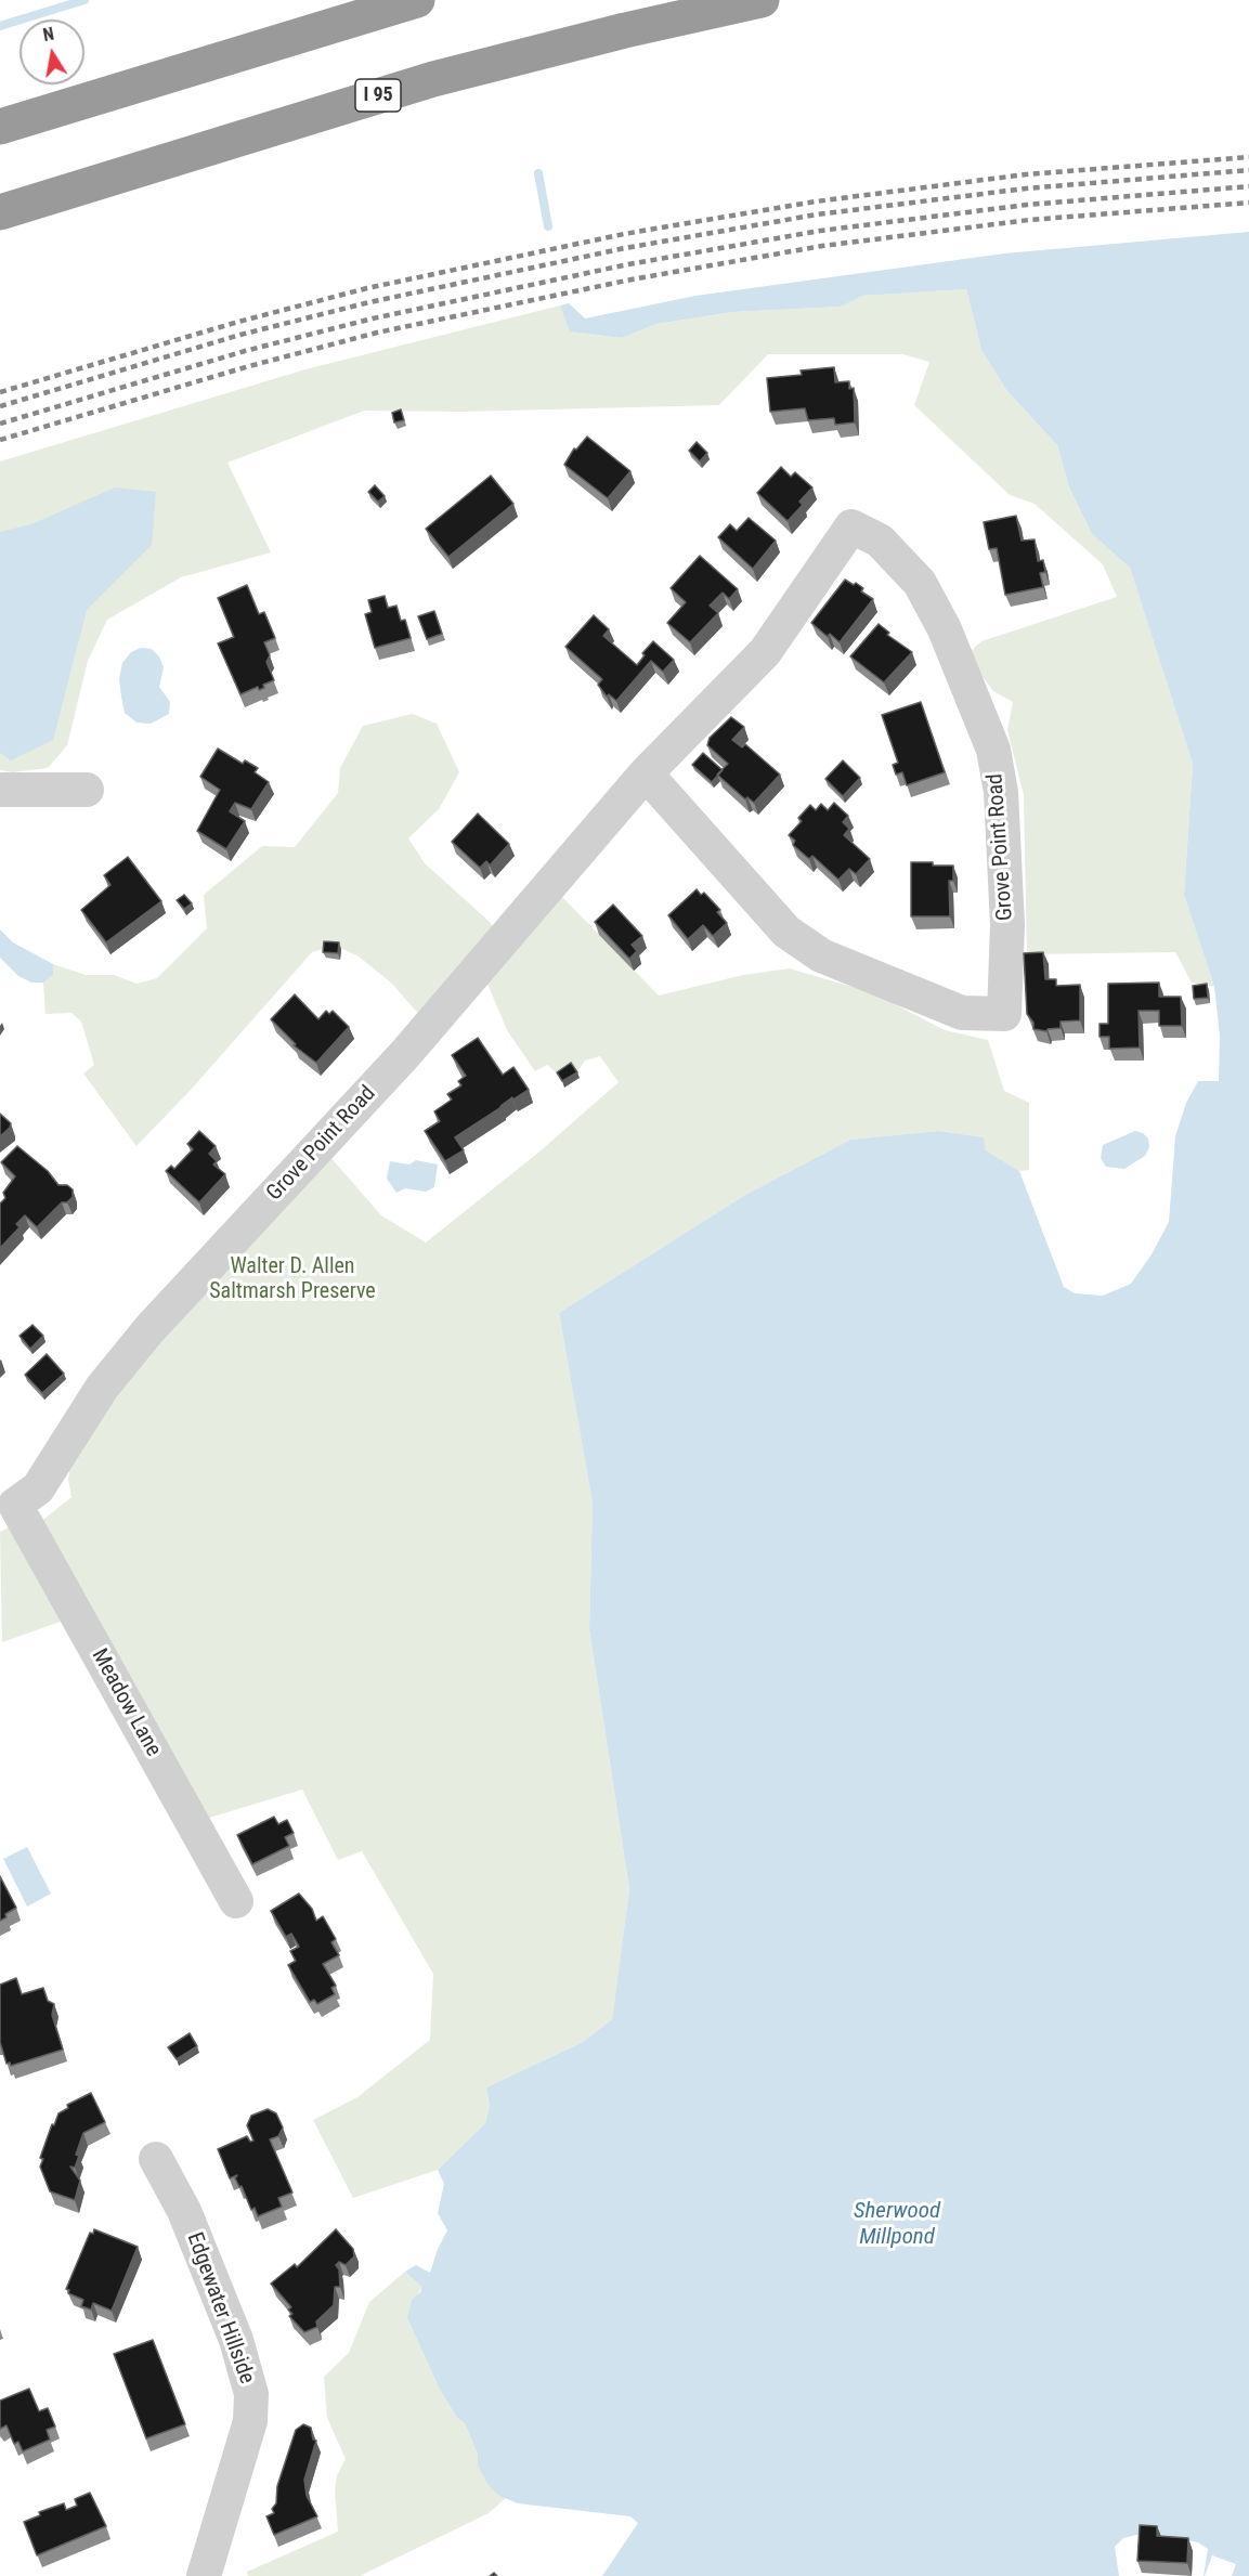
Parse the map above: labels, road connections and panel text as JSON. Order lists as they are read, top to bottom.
{
  "streets": {
    "highway": ["I 95"],
    "street": ["Grove Point Road", "Meadow Lane", "Edgewater Hillside"]
  },
  "crossings": [
    ["Grove Point Road", "Meadow Lane"]
  ],
  "water": ["Sherwood Millpond"],
  "parks": ["Walter D. Allen Saltmarsh Preserve"],
  "north": "top"
}
